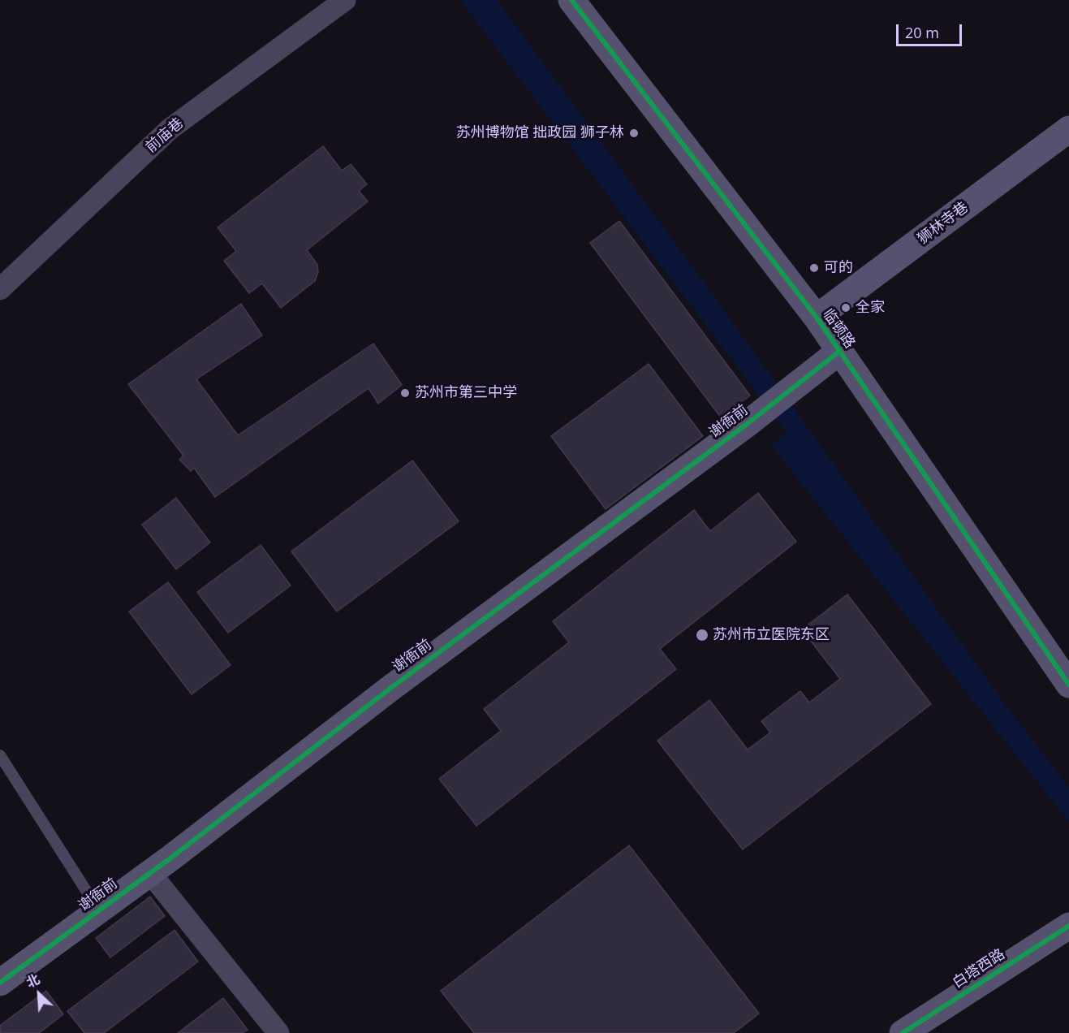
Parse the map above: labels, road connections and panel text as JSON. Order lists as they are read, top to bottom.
{
  "streets": {
    "street": [
      "前庙巷",
      "狮林寺巷",
      "临顿路",
      "谢衙前",
      "白塔西路"
    ]
  },
  "crossings": [
    ["狮林寺巷", "临顿路"],
    ["临顿路", "谢衙前"]
  ],
  "places": [
    "苏州博物馆 拙政园 狮子林",
    "可的",
    "全家",
    "苏州市第三中学",
    "苏州市立医院东区"
  ],
  "scale_bar": "20 m",
  "north": "top left"
}
